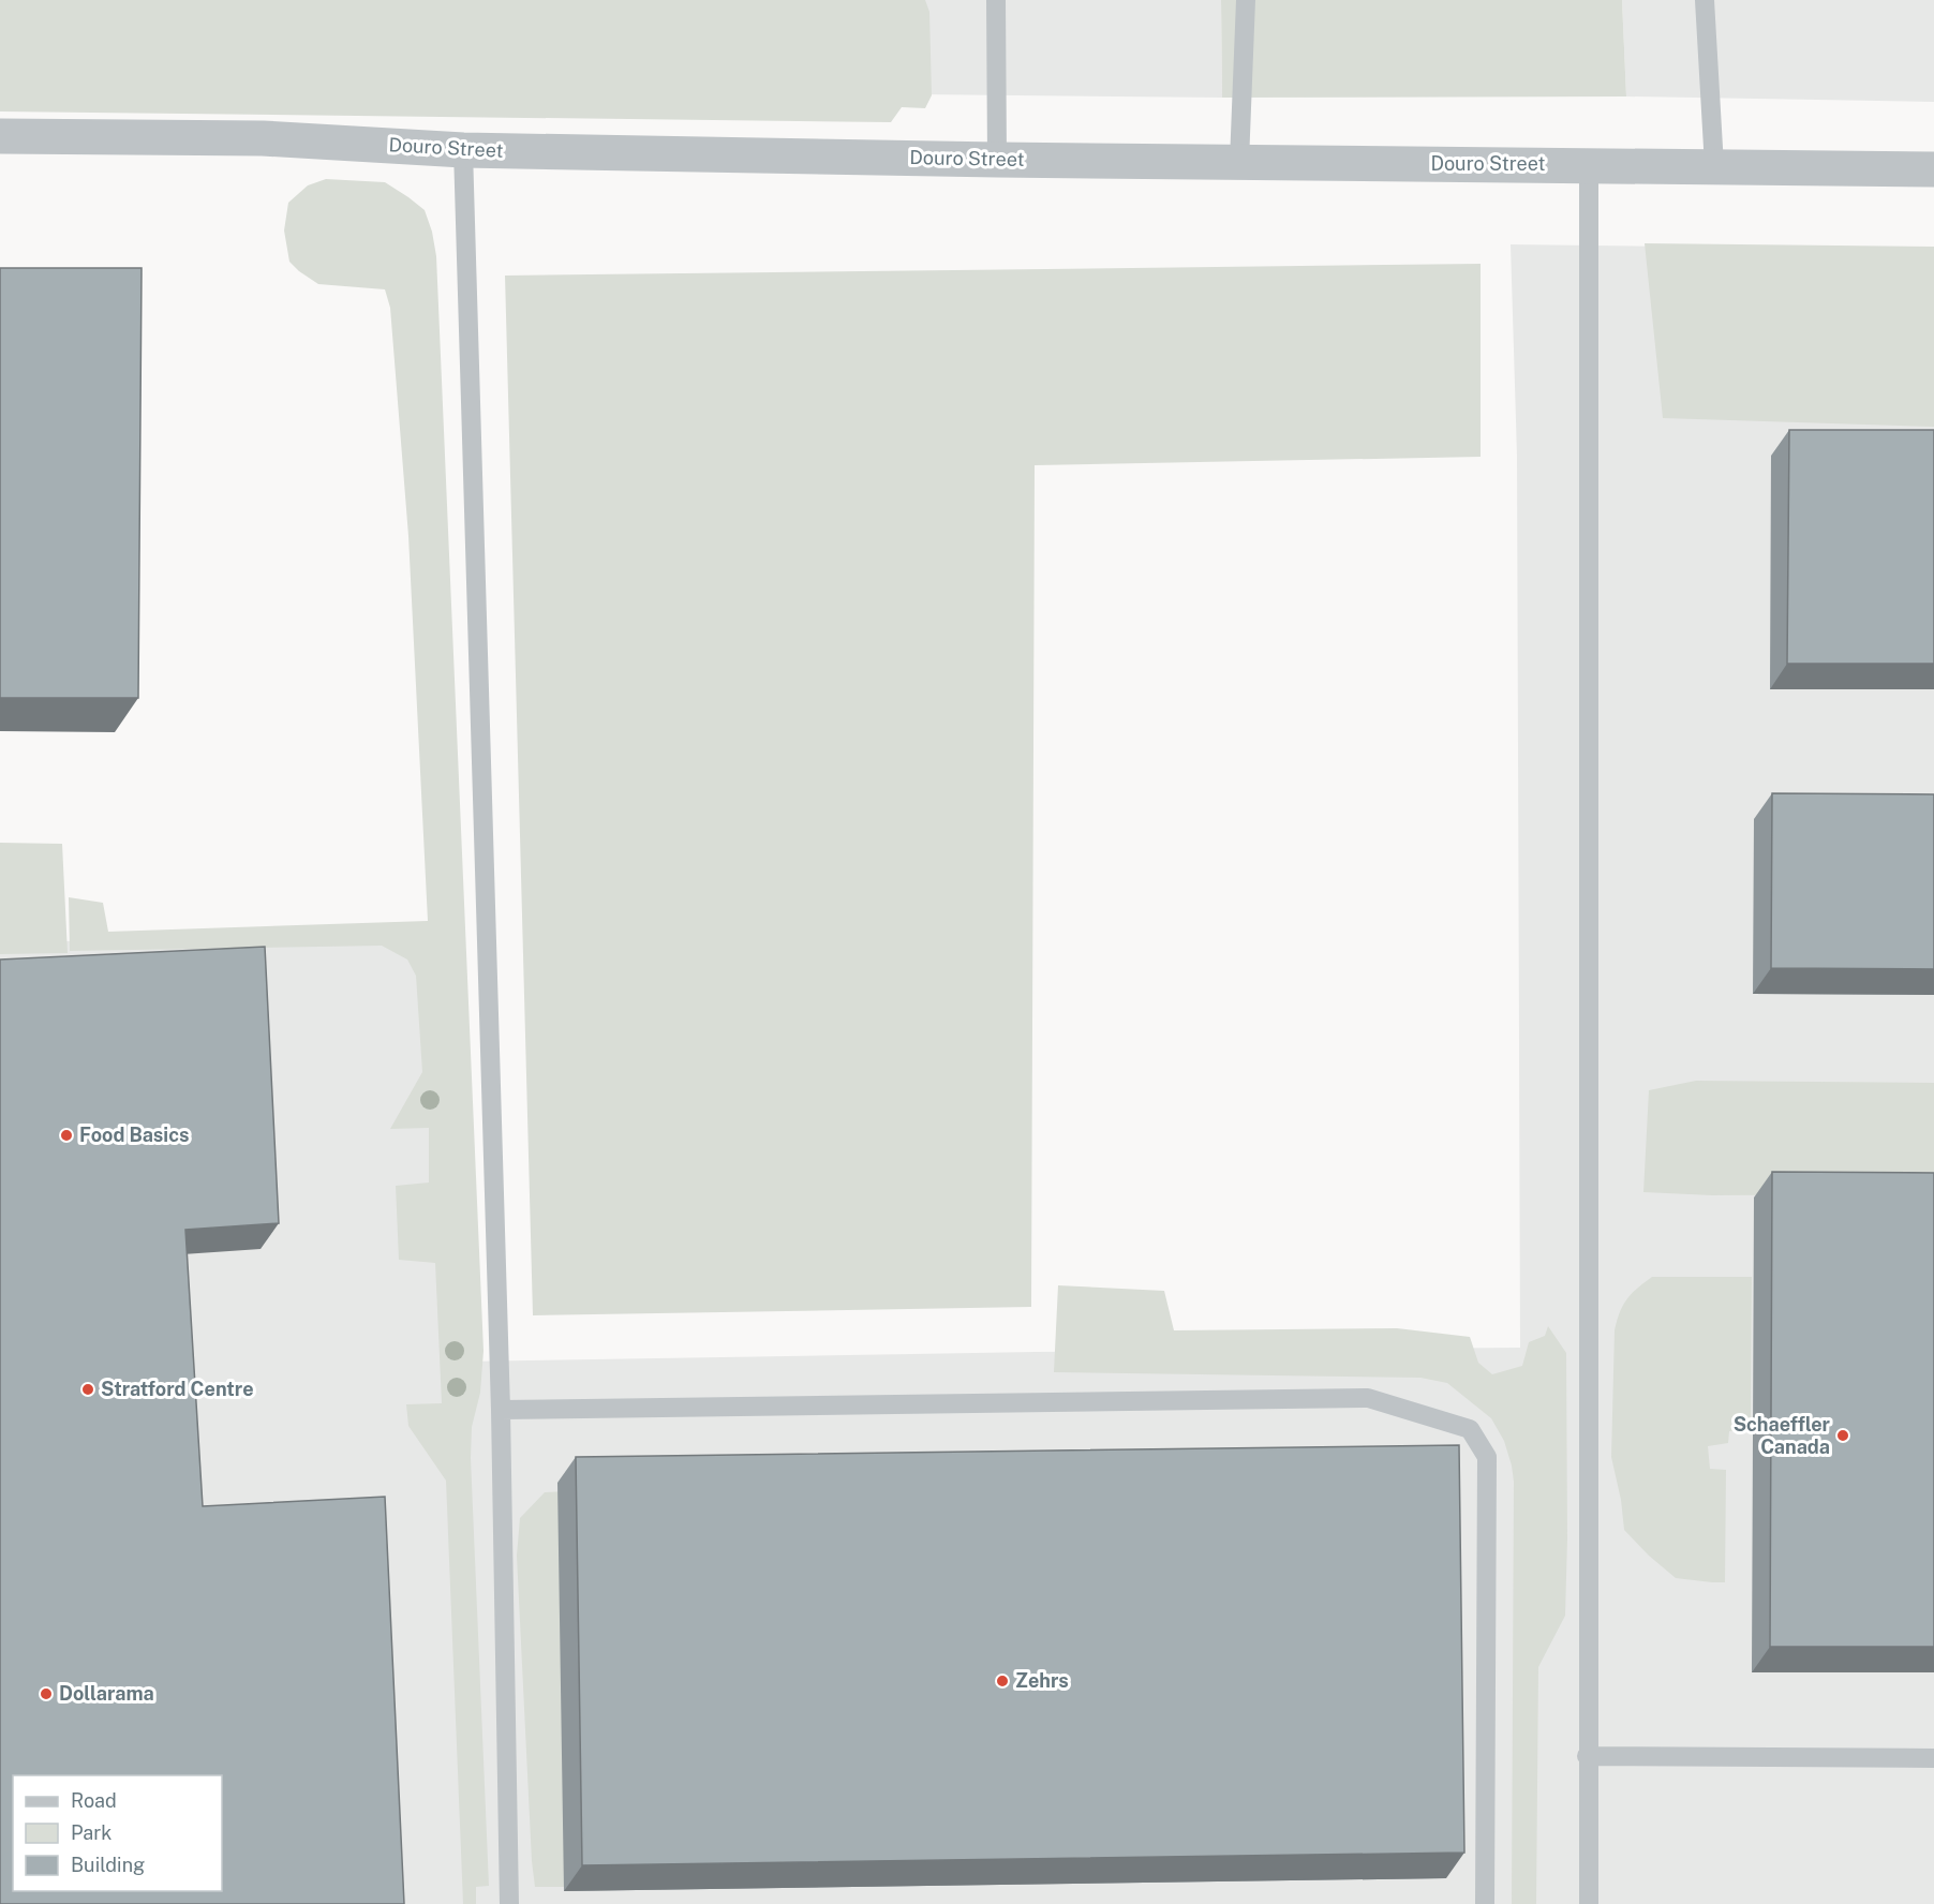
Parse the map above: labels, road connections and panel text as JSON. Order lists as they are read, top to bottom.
{
  "streets": {
    "street": ["Douro Street"]
  },
  "places": [
    "Food Basics",
    "Stratford Centre",
    "Schaeffler Canada",
    "Zehrs",
    "Dollarama"
  ],
  "legend": ["Road", "Park", "Building"]
}
